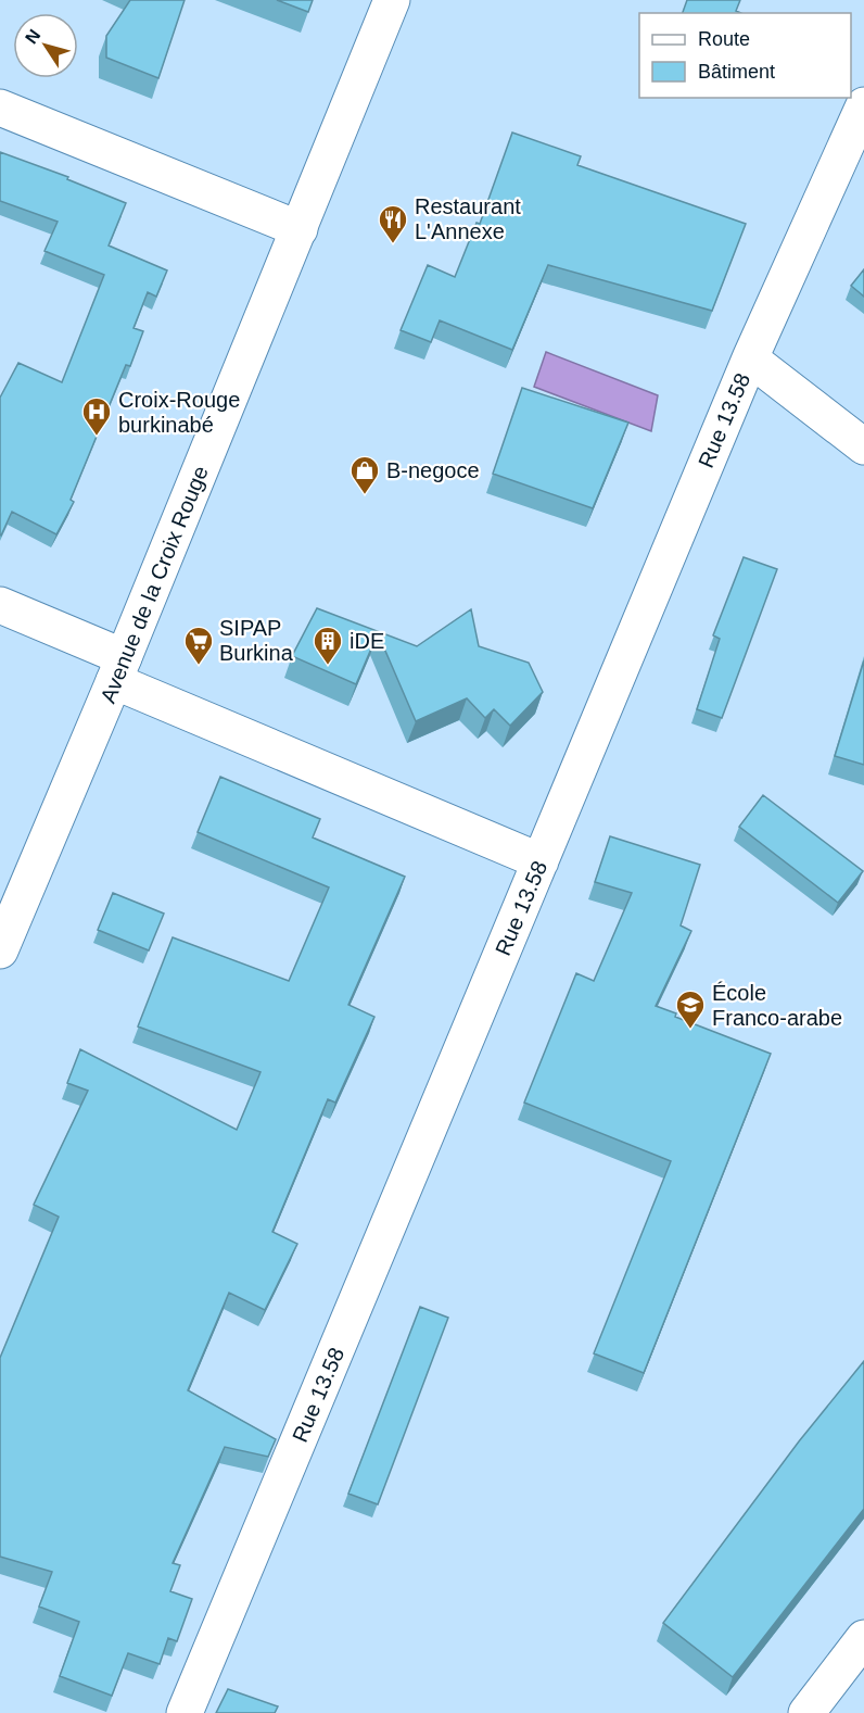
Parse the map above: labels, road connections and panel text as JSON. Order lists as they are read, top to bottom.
{
  "streets": {
    "street": ["Rue 13.58", "Avenue de la Croix Rouge"]
  },
  "places": {
    "restaurant": ["Restaurant L'Annexe"],
    "hospital": ["Croix-Rouge burkinabé"],
    "shop": ["B-negoce"],
    "supermarket": ["SIPAP Burkina"],
    "building": ["iDE"],
    "school or university": ["École Franco-arabe"]
  },
  "legend": ["Route", "Bâtiment"],
  "north": "top left"
}
